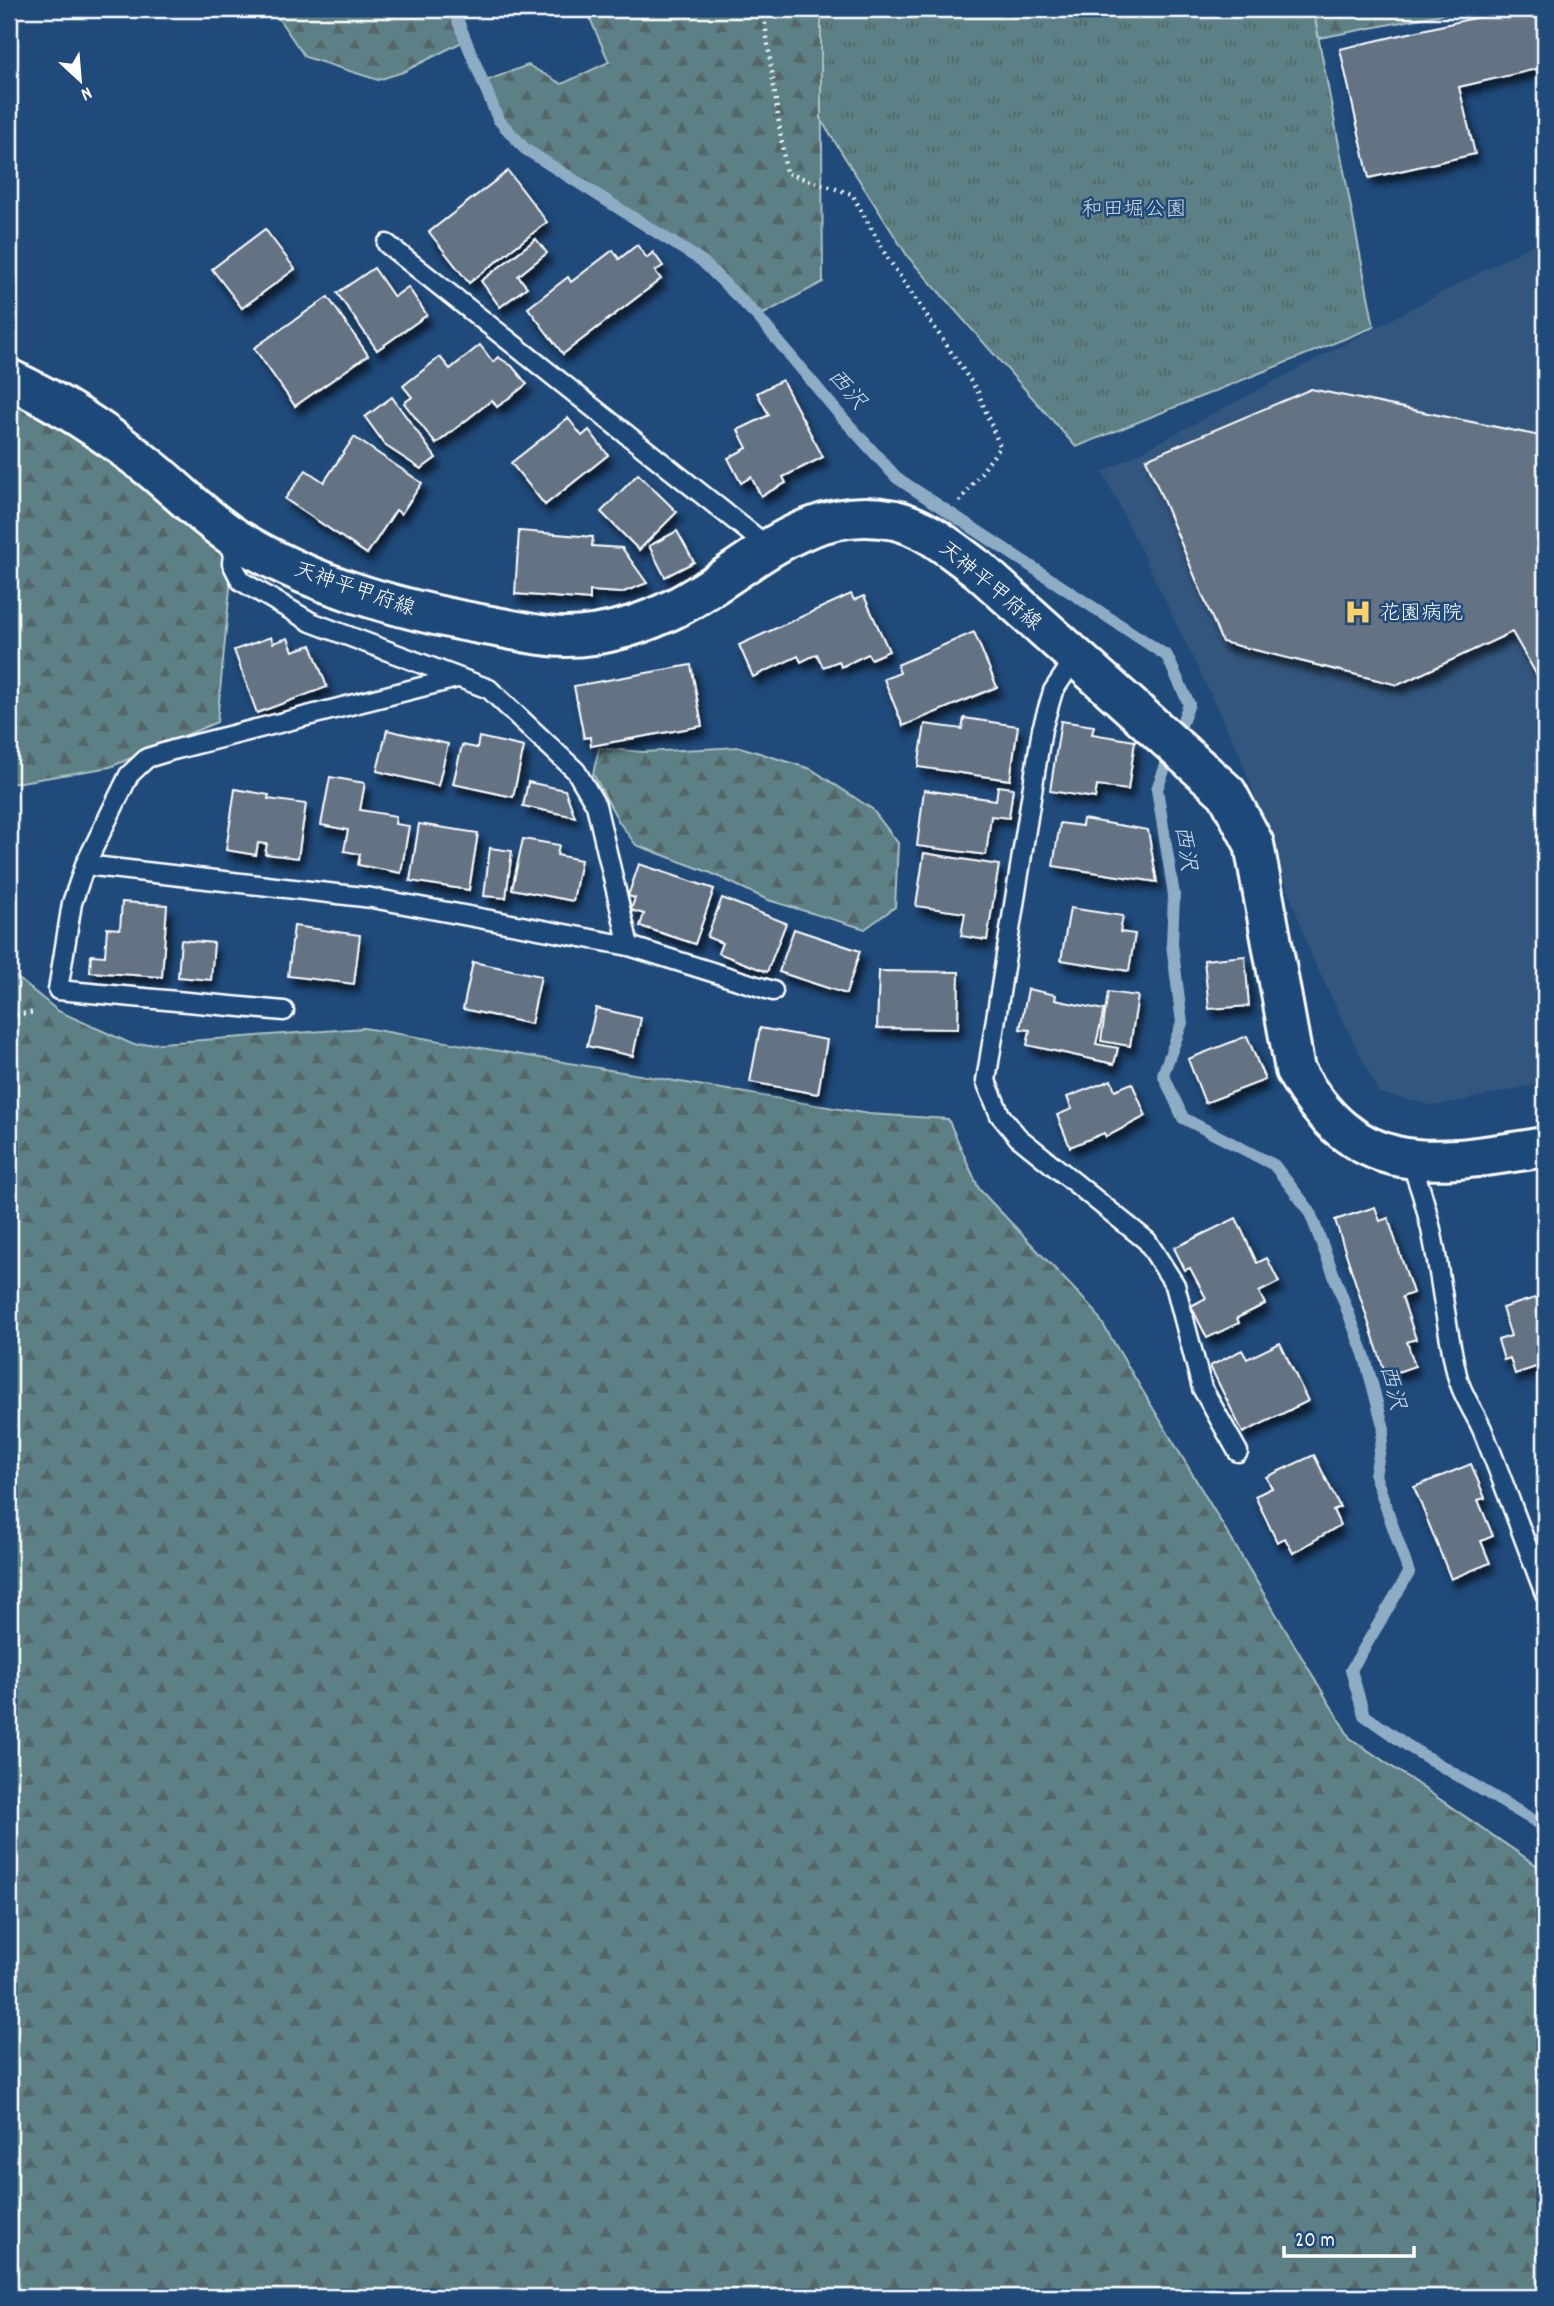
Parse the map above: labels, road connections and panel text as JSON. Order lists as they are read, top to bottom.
{
  "streets": {
    "main road": ["天神平甲府線"]
  },
  "water": ["西沢"],
  "parks": ["和田堀公園"],
  "places": {
    "hospital": ["花園病院"]
  },
  "scale_bar": "20 m",
  "north": "bottom right"
}
